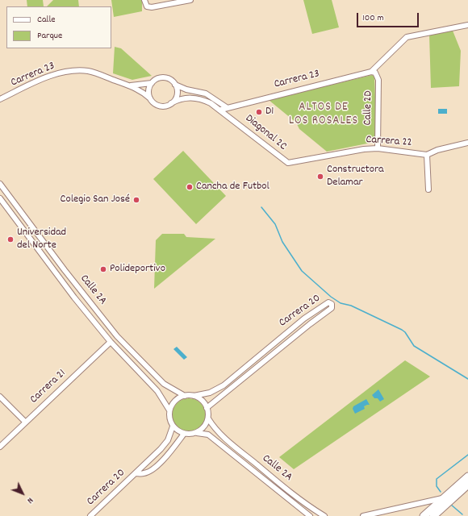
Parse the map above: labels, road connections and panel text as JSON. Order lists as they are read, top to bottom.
{
  "streets": {
    "street": [
      "Carrera 23",
      "Calle 2D",
      "Diagonal 2C",
      "Carrera 22",
      "Calle 2A",
      "Carrera 20",
      "Carrera 21"
    ]
  },
  "crossings": [
    ["Carrera 23", "Calle 2D"],
    ["Carrera 23", "Diagonal 2C"],
    ["Calle 2D", "Carrera 22"],
    ["Diagonal 2C", "Carrera 22"],
    ["Calle 2A", "Carrera 20"],
    ["Calle 2A", "Carrera 21"]
  ],
  "districts": ["ALTOS DE LOS ROSALES"],
  "places": [
    "D1",
    "Constructora Delamar",
    "Cancha de Futbol",
    "Colegio San José",
    "Universidad del Norte",
    "Polideportivo"
  ],
  "legend": ["Calle", "Parque"],
  "scale_bar": "100 m",
  "north": "bottom right"
}
